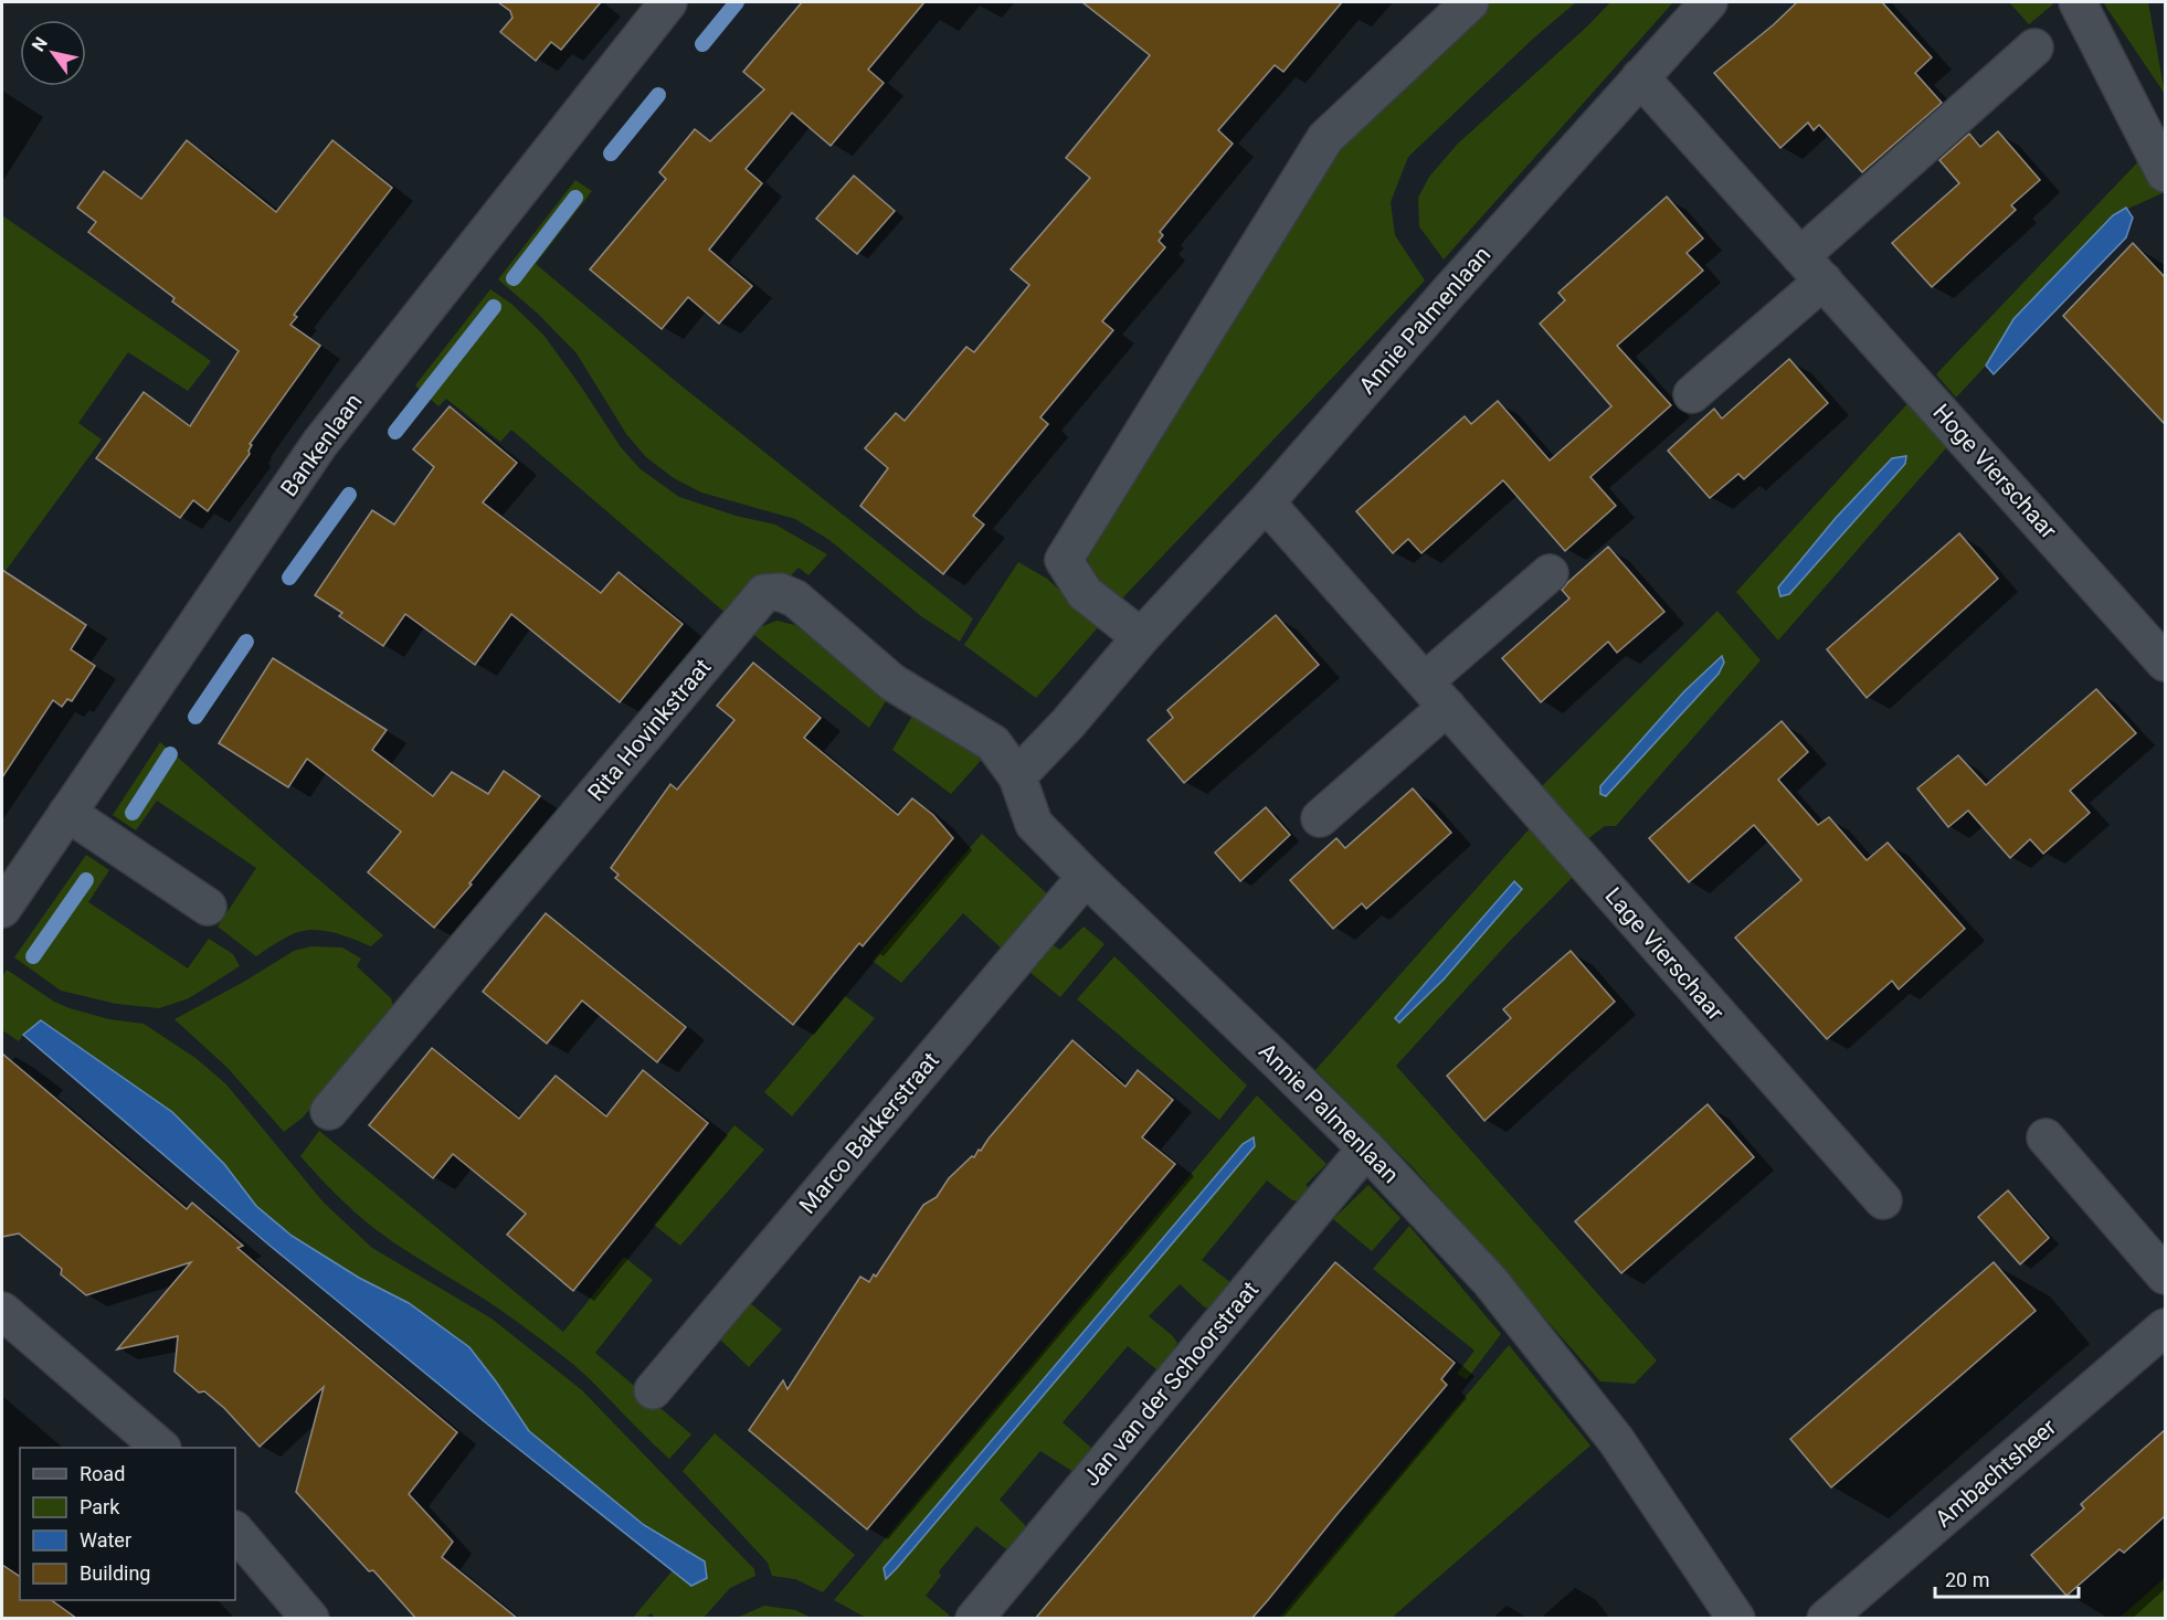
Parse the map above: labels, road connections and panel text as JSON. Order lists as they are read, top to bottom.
{
  "streets": {
    "street": [
      "Annie Palmenlaan",
      "Bankenlaan",
      "Hoge Vierschaar",
      "Rita Hovinkstraat",
      "Lage Vierschaar",
      "Marco Bakkerstraat",
      "Jan van der Schoorstraat",
      "Ambachtsheer"
    ]
  },
  "crossings": [
    ["Annie Palmenlaan", "Hoge Vierschaar"],
    ["Annie Palmenlaan", "Rita Hovinkstraat"],
    ["Annie Palmenlaan", "Lage Vierschaar"],
    ["Annie Palmenlaan", "Marco Bakkerstraat"],
    ["Annie Palmenlaan", "Jan van der Schoorstraat"]
  ],
  "legend": [
    "Road",
    "Park",
    "Water",
    "Building"
  ],
  "scale_bar": "20 m",
  "north": "top left"
}
